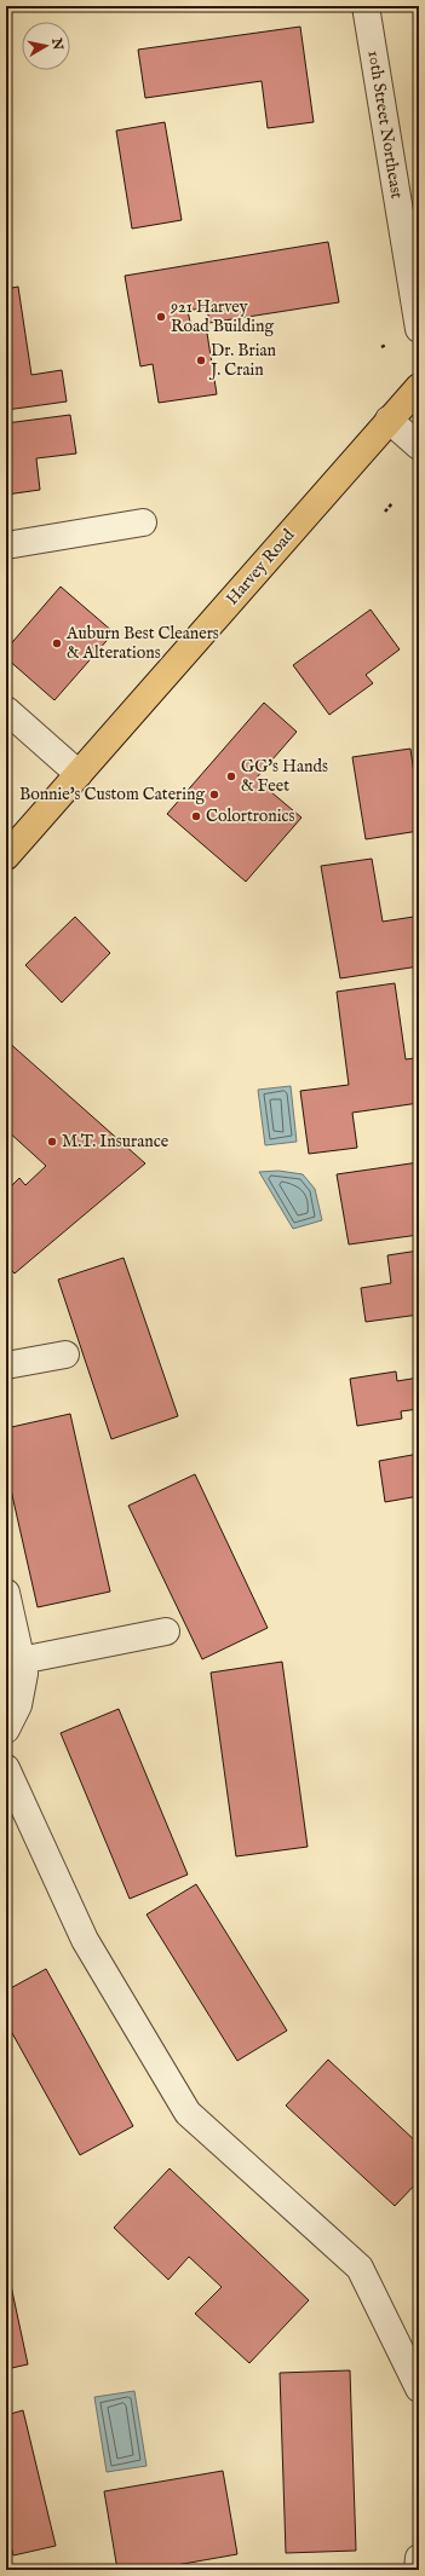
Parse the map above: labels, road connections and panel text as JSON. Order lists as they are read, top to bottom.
{
  "streets": {
    "main road": ["Harvey Road"],
    "street": ["10th Street Northeast"]
  },
  "places": [
    "921 Harvey Road Building",
    "Dr. Brian J. Crain",
    "Auburn Best Cleaners & Alterations",
    "GG's Hands & Feet",
    "Bonnie's Custom Catering",
    "Colortronics",
    "M.T. Insurance"
  ],
  "north": "right"
}
